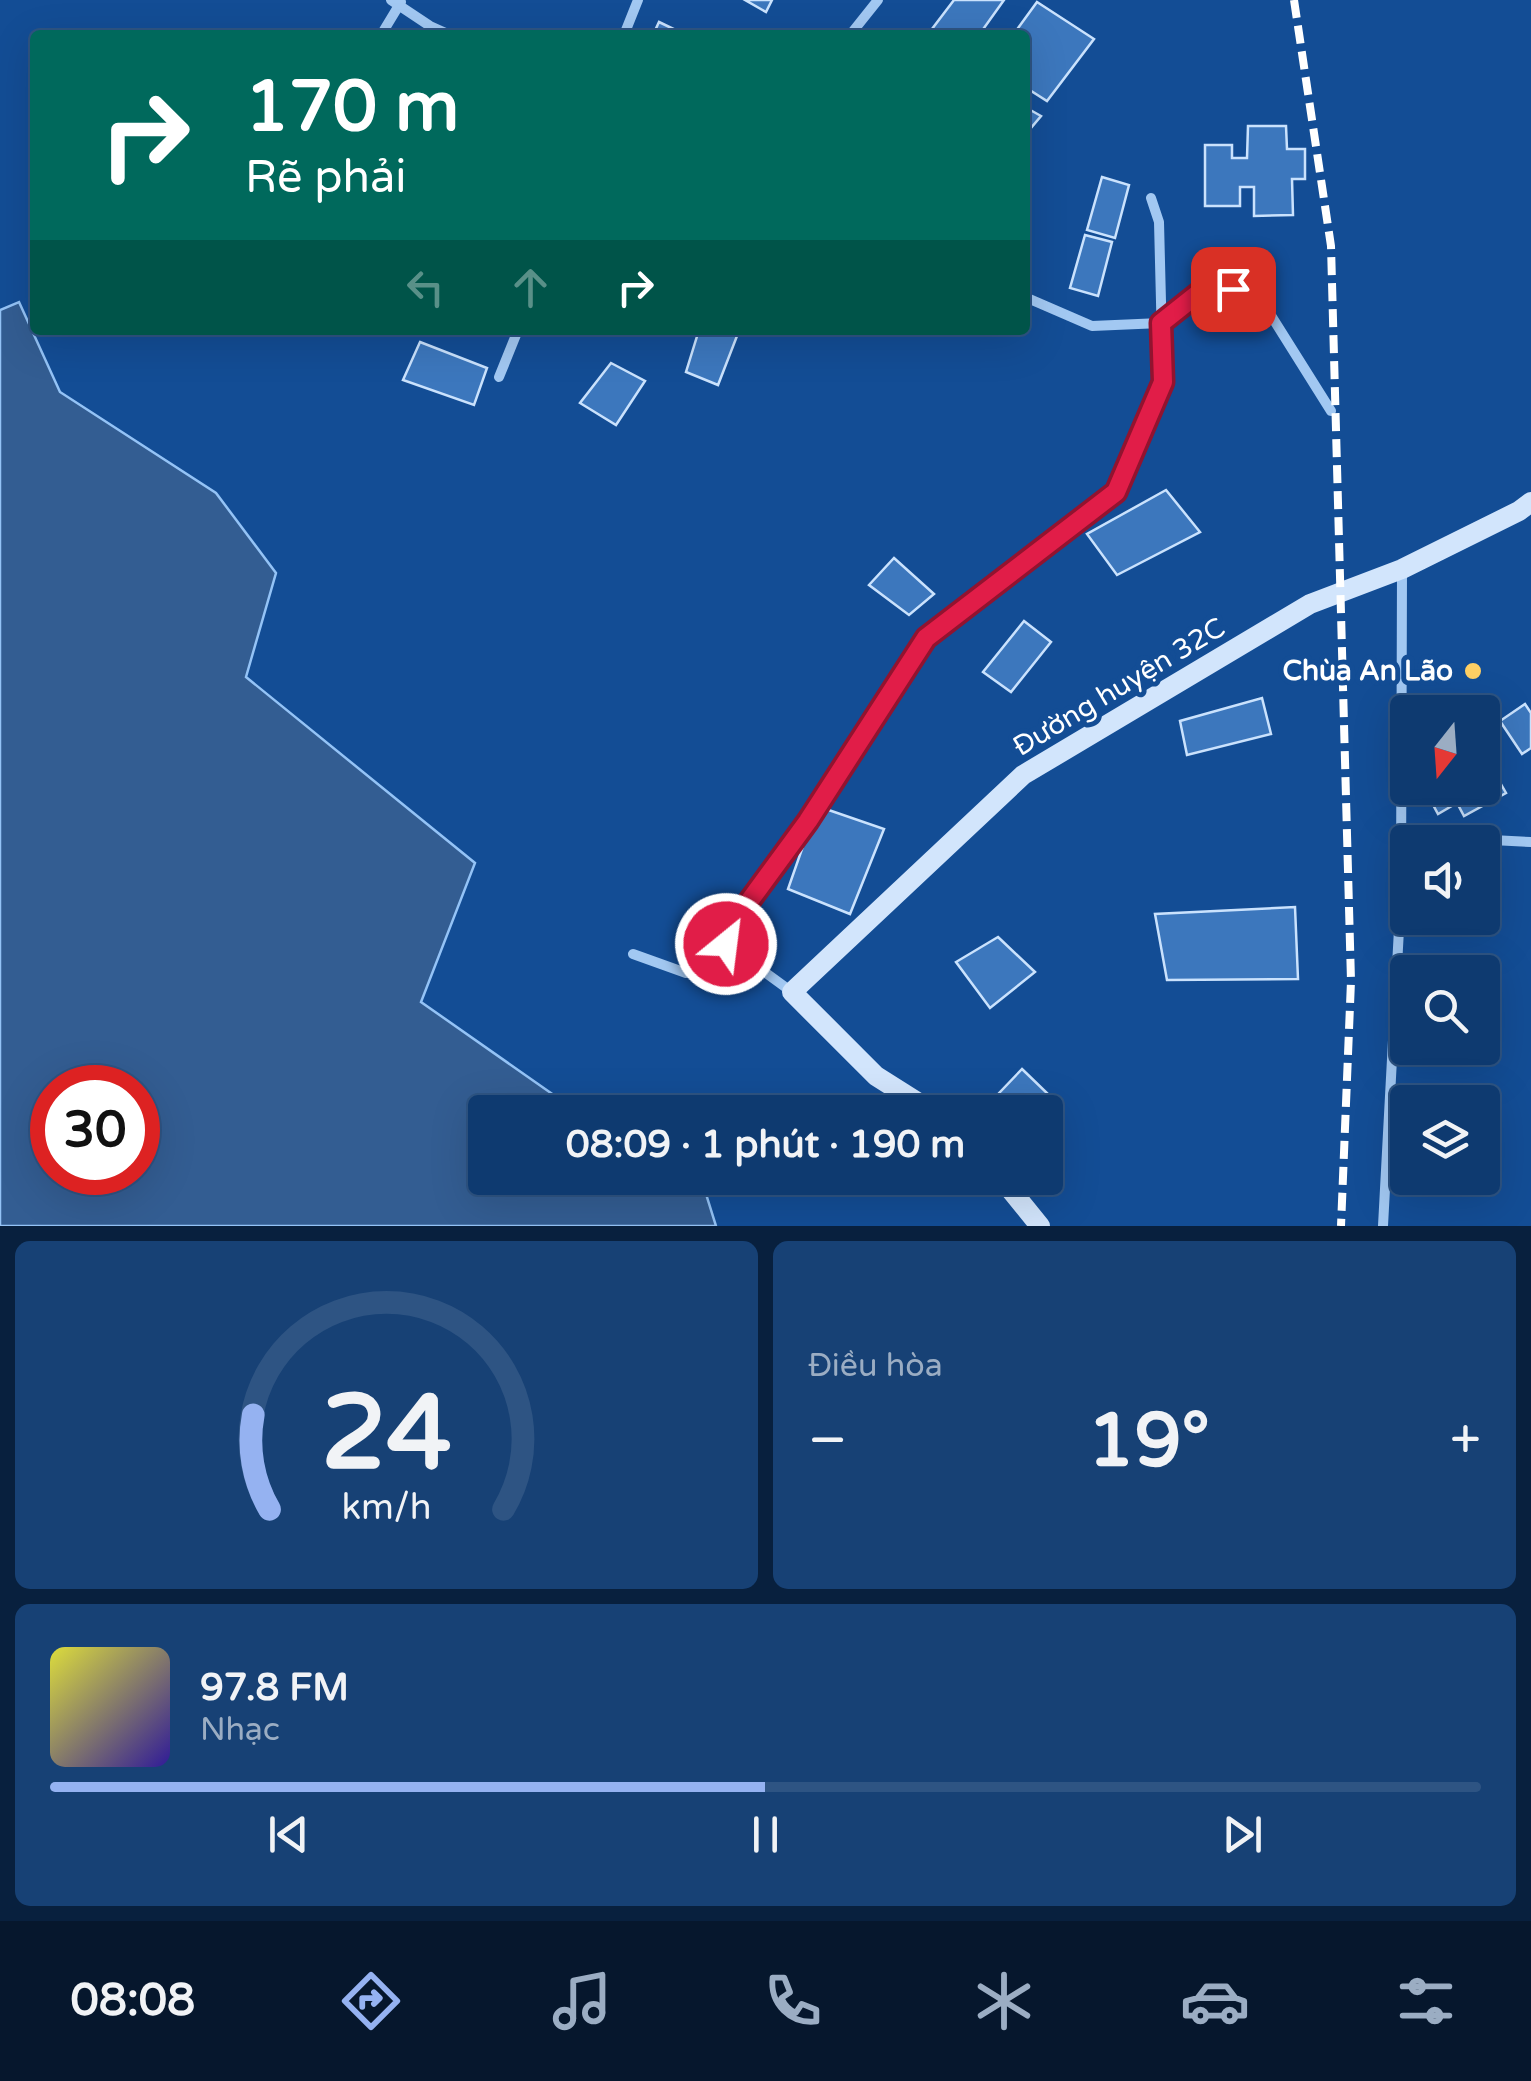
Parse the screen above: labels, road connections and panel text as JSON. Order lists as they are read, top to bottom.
{
  "streets": {
    "street": ["Đường huyện 32C"]
  },
  "places": ["Chùa An Lão"],
  "north": "bottom",
  "page": {
    "turn": ["170 m", "Rẽ phải"],
    "limit": "30",
    "trip": "08:09 · 1 phút · 190 m",
    "tile": "Điều hòa",
    "heat": ["−", "19°", "+"],
    "song": ["97.8 FM", "Nhạc"],
    "tabs": "08:08",
    "gauge": ["24", "km/h"]
  }
}
